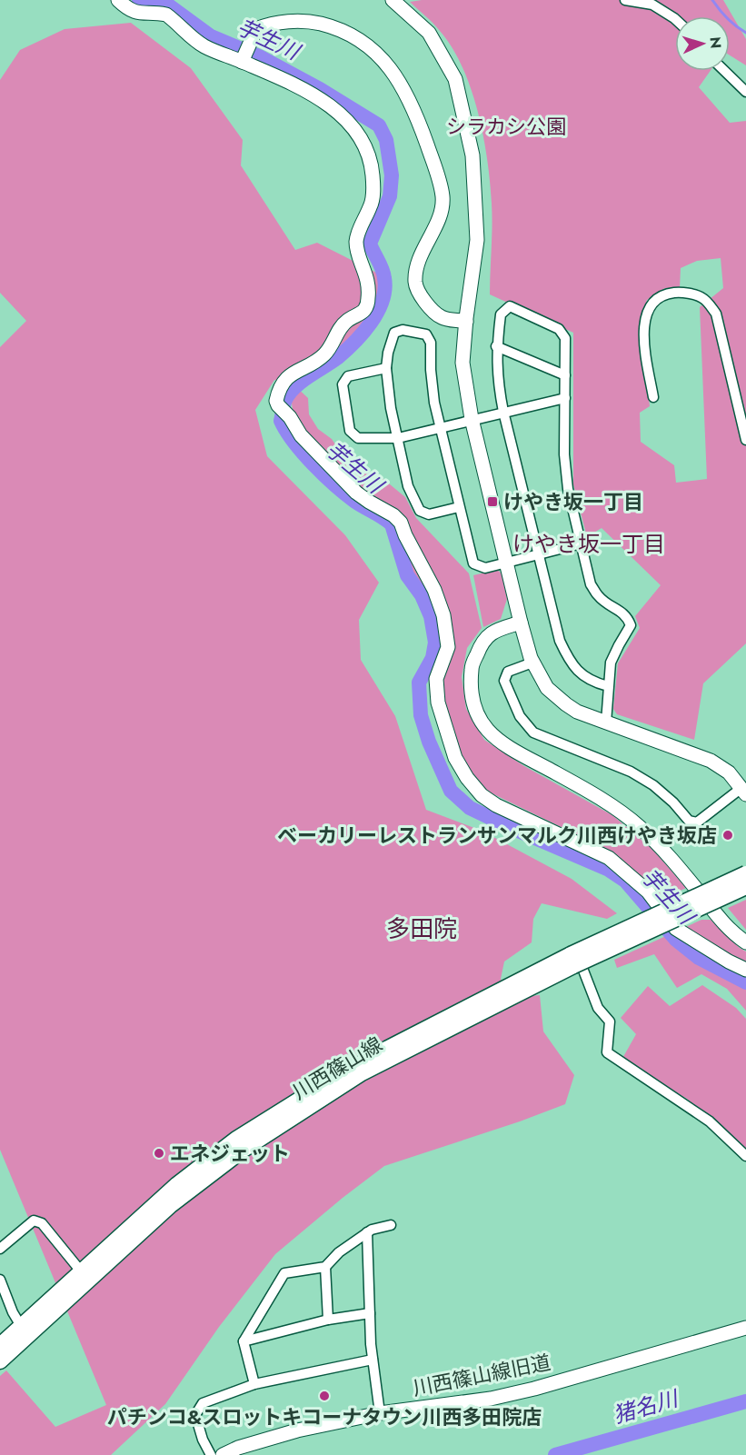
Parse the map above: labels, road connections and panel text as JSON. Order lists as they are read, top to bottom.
{
  "streets": {
    "main road": ["川西篠山線"],
    "street": ["川西篠山線旧道"]
  },
  "districts": ["けやき坂一丁目", "多田院"],
  "water": ["芋生川", "猪名川"],
  "parks": ["シラカシ公園"],
  "places": {
    "transit": ["けやき坂一丁目"],
    "other": ["ベーカリーレストランサンマルク川西けやき坂店", "エネジェット", "パチンコ&スロットキコーナタウン川西多田院店"]
  },
  "north": "right"
}
